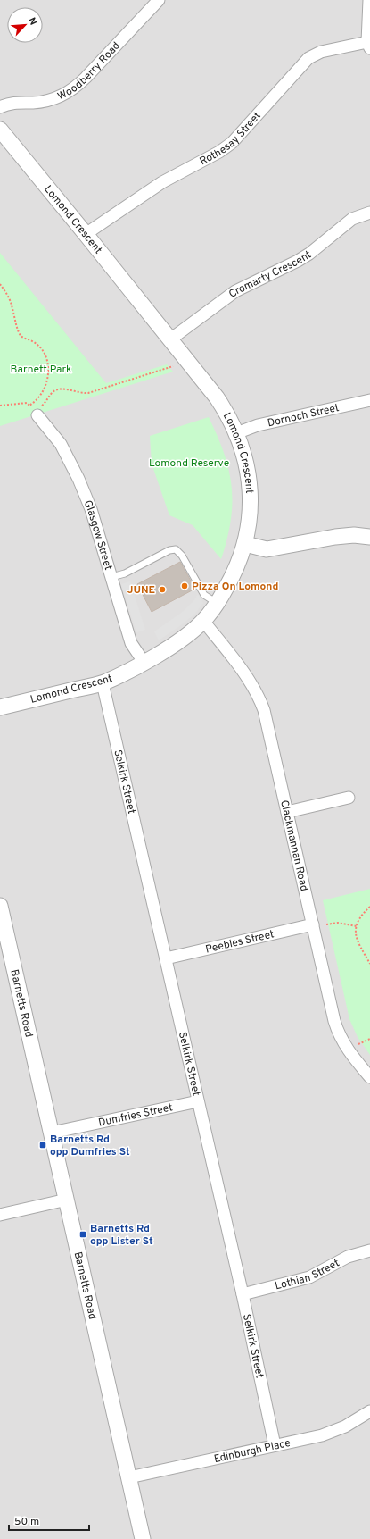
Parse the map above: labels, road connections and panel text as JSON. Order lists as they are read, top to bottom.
{
  "streets": {
    "street": [
      "Woodberry Road",
      "Rothesay Street",
      "Lomond Crescent",
      "Cromarty Crescent",
      "Dornoch Street",
      "Glasgow Street",
      "Selkirk Street",
      "Clackmannan Road",
      "Peebles Street",
      "Barnetts Road",
      "Dumfries Street",
      "Lothian Street",
      "Edinburgh Place"
    ]
  },
  "crossings": [
    ["Rothesay Street", "Lomond Crescent"],
    ["Lomond Crescent", "Cromarty Crescent"],
    ["Lomond Crescent", "Dornoch Street"],
    ["Lomond Crescent", "Glasgow Street"],
    ["Lomond Crescent", "Selkirk Street"],
    ["Lomond Crescent", "Clackmannan Road"],
    ["Selkirk Street", "Peebles Street"],
    ["Selkirk Street", "Dumfries Street"],
    ["Selkirk Street", "Lothian Street"],
    ["Selkirk Street", "Edinburgh Place"],
    ["Clackmannan Road", "Peebles Street"],
    ["Barnetts Road", "Dumfries Street"],
    ["Barnetts Road", "Edinburgh Place"]
  ],
  "parks": ["Barnett Park", "Lomond Reserve"],
  "places": {
    "other": ["Pizza On Lomond", "JUNE"],
    "transit": ["Barnetts Rd opp Dumfries St", "Barnetts Rd opp Lister St"]
  },
  "scale_bar": "50 m",
  "north": "top right"
}
